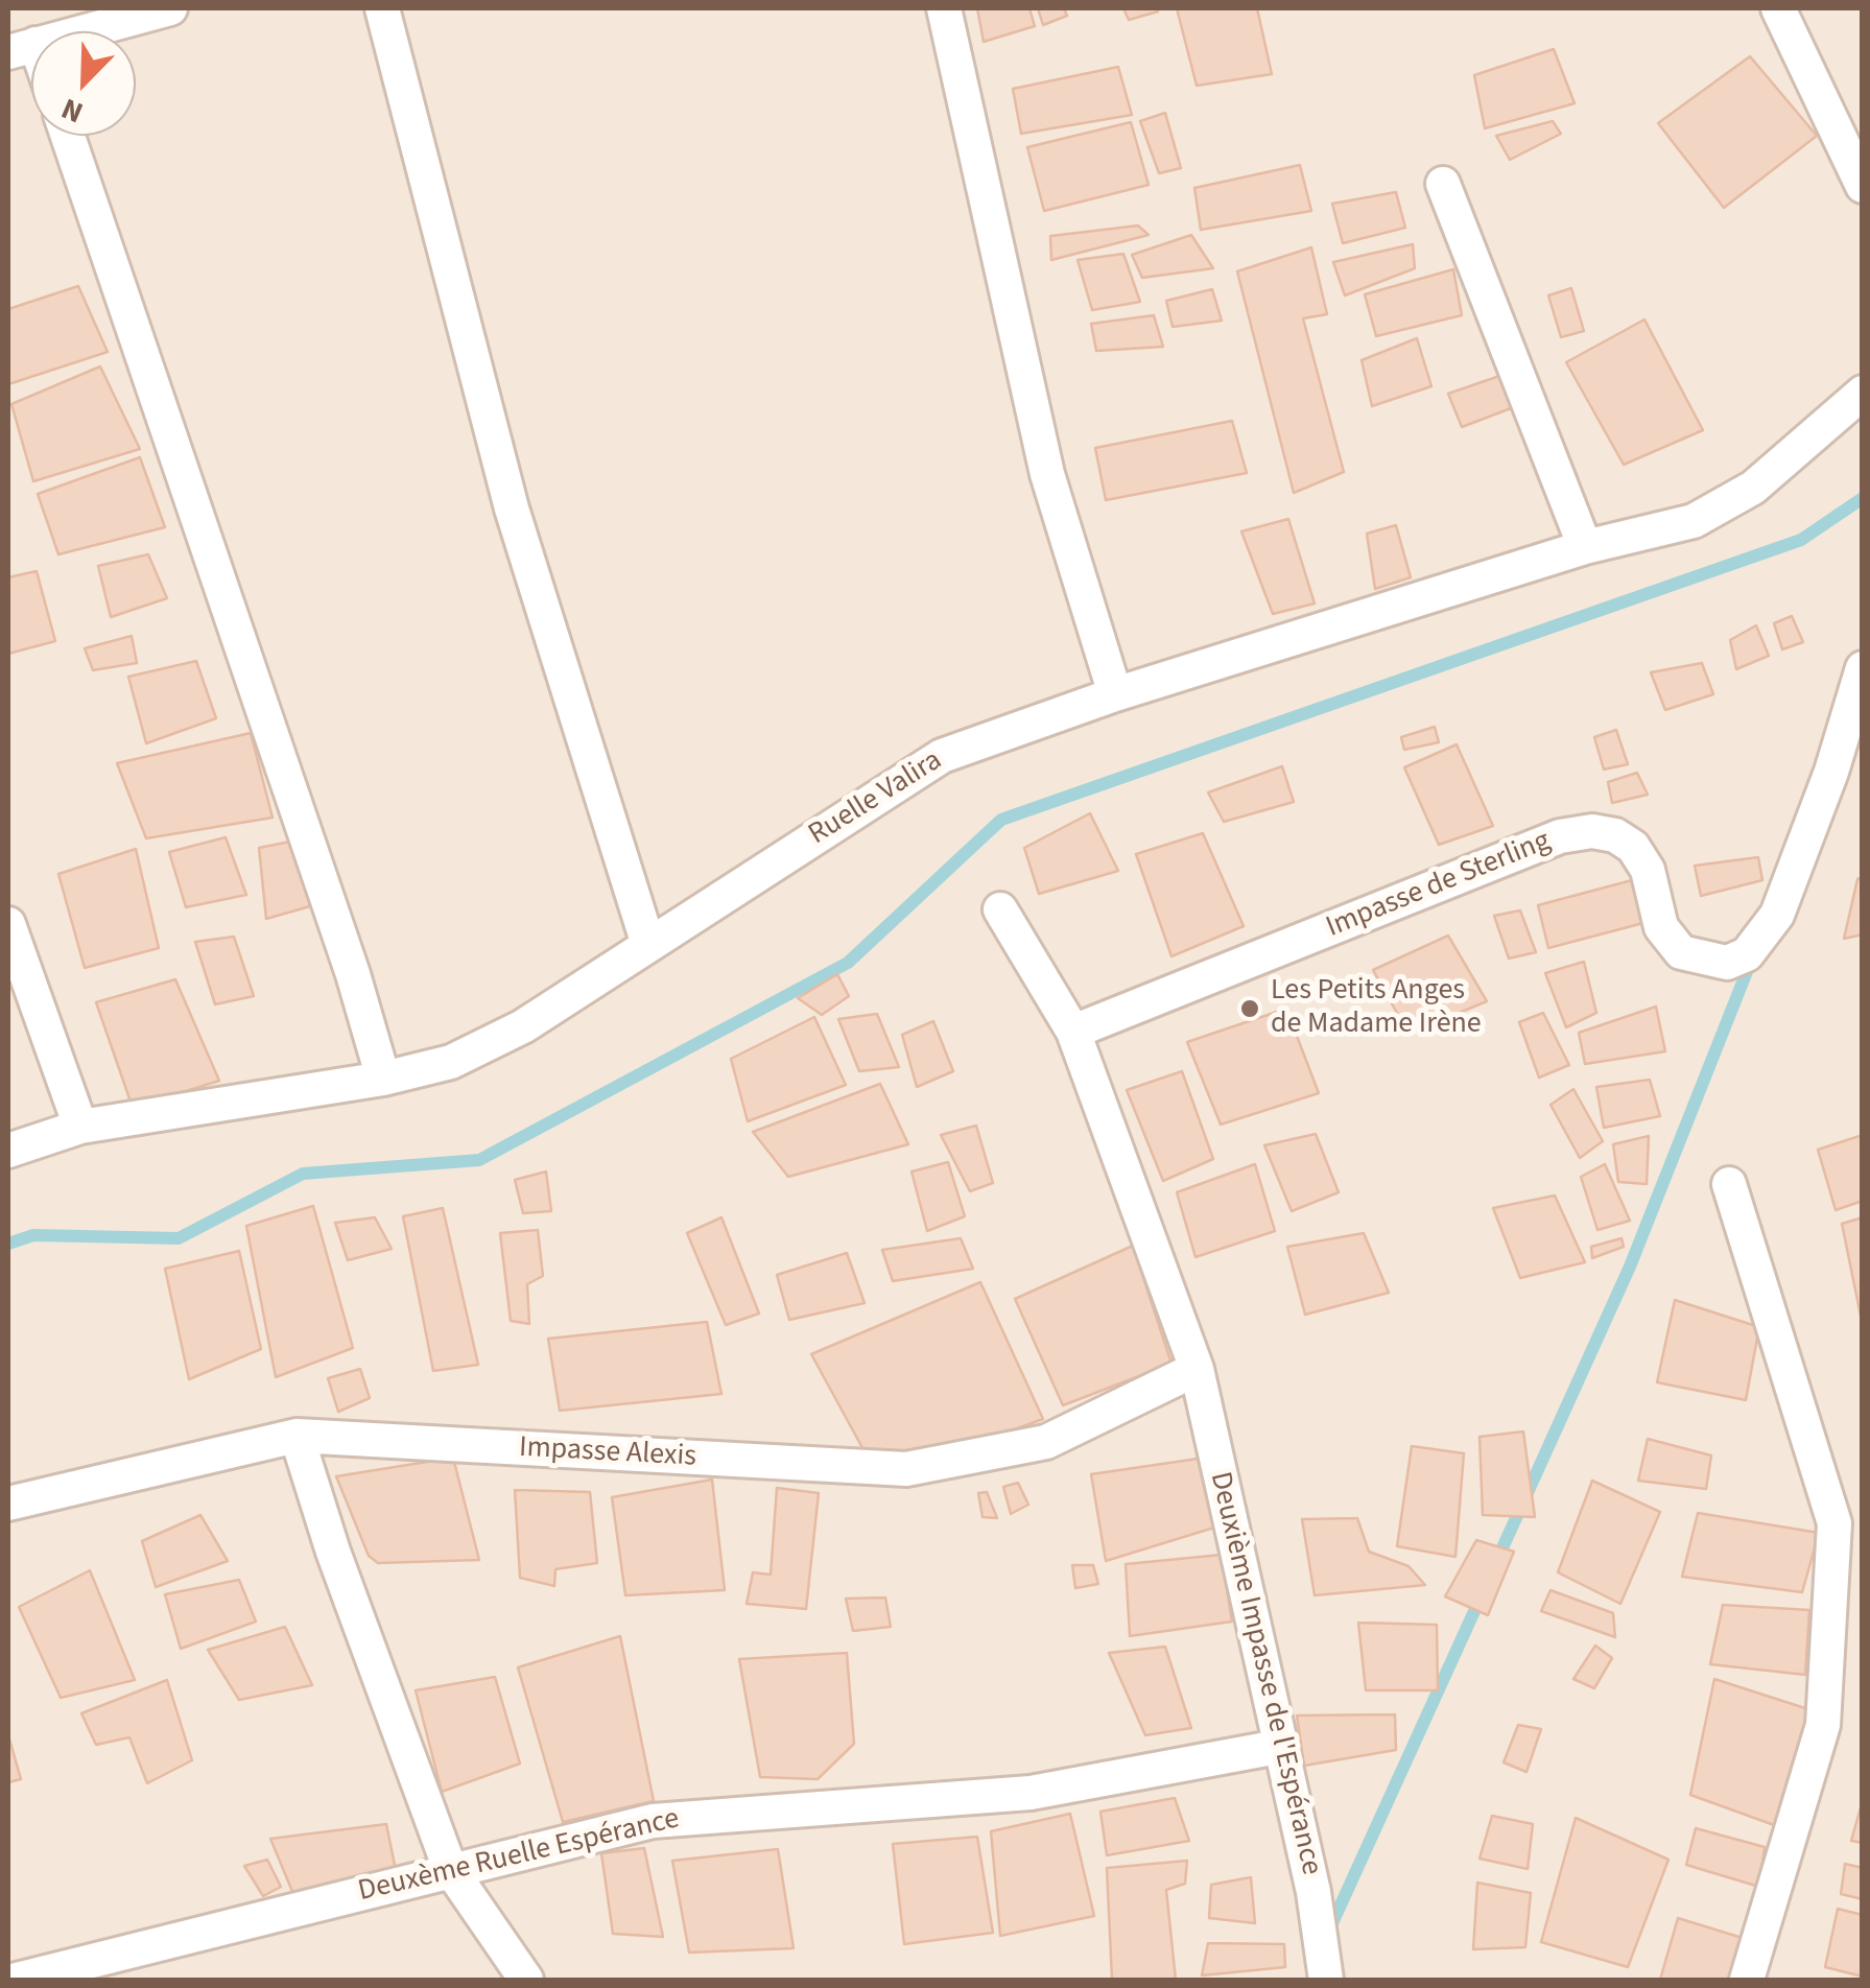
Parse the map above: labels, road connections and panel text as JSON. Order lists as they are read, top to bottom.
{
  "streets": {
    "street": [
      "Ruelle Valira",
      "Impasse de Sterling",
      "Impasse Alexis",
      "Deuxième Impasse de l'Espérance",
      "Deuxème Ruelle Espérance"
    ]
  },
  "crossings": [
    ["Impasse de Sterling", "Deuxième Impasse de l'Espérance"],
    ["Impasse Alexis", "Deuxième Impasse de l'Espérance"],
    ["Deuxième Impasse de l'Espérance", "Deuxème Ruelle Espérance"]
  ],
  "places": ["Les Petits Anges de Madame Irène"],
  "north": "bottom left"
}
